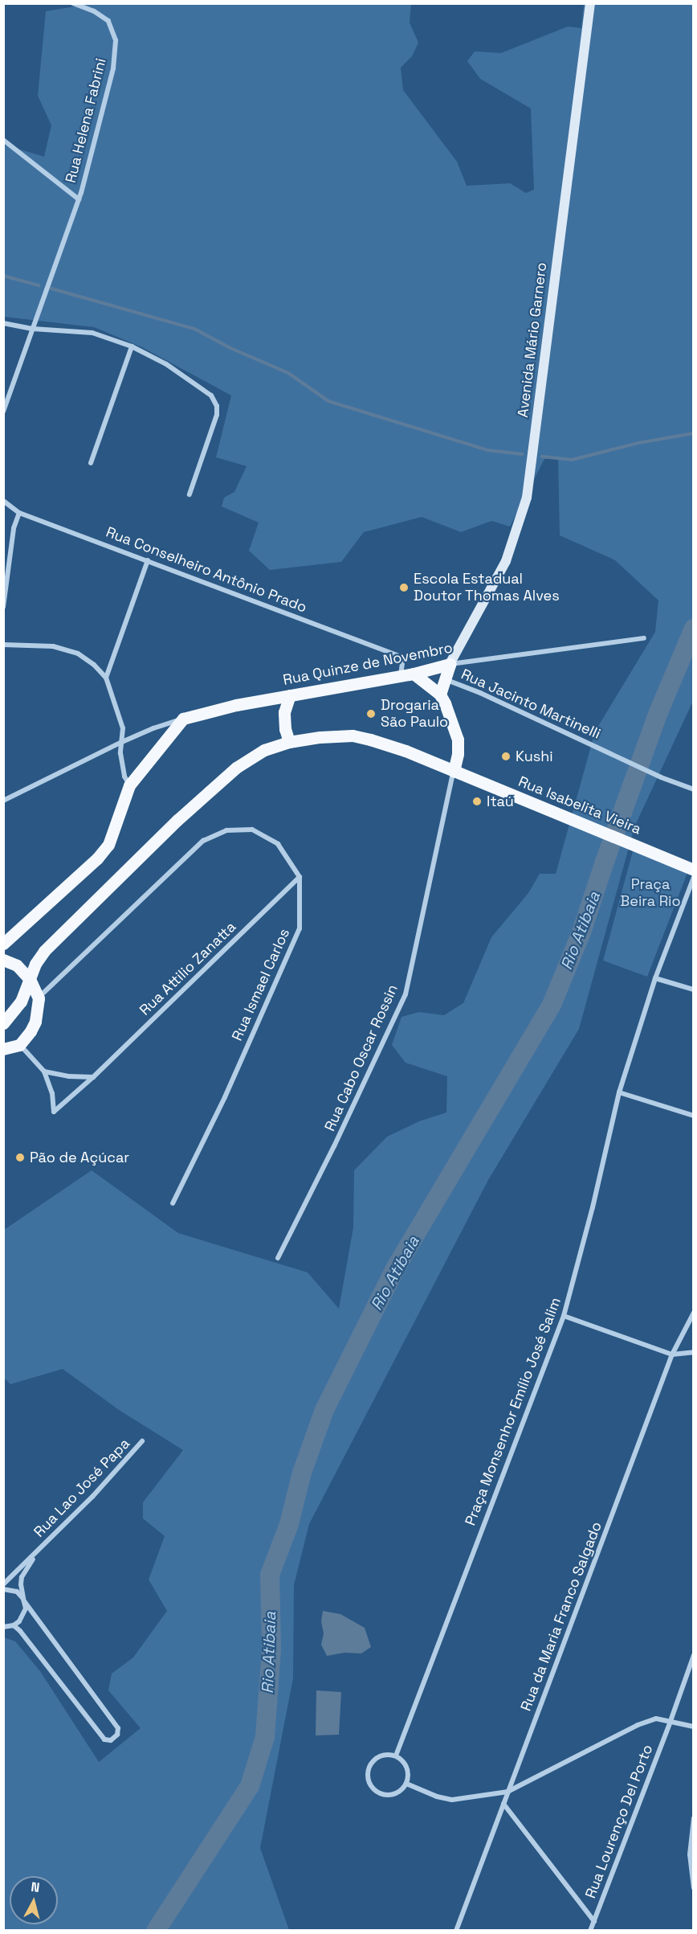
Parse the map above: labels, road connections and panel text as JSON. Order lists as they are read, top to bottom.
{
  "streets": {
    "main road": ["Avenida Mário Garnero", "Rua Quinze de Novembro", "Rua Isabelita Vieira"],
    "street": [
      "Rua Helena Fabrini",
      "Rua Conselheiro Antônio Prado",
      "Rua Jacinto Martinelli",
      "Rua Attilio Zanatta",
      "Rua Ismael Carlos",
      "Rua Cabo Oscar Rossin",
      "Praça Monsenhor Emílio José Salim",
      "Rua Lao José Papa",
      "Rua da Maria Franco Salgado",
      "Rua Lourenço Del Porto"
    ]
  },
  "crossings": [
    ["Avenida Mário Garnero", "Rua Quinze de Novembro"],
    ["Rua Conselheiro Antônio Prado", "Rua Quinze de Novembro"],
    ["Rua Isabelita Vieira", "Rua Cabo Oscar Rossin"],
    ["Rua Attilio Zanatta", "Rua Ismael Carlos"]
  ],
  "water": ["Rio Atibaia"],
  "parks": ["Praça Beira Rio"],
  "places": [
    "Escola Estadual Doutor Thomas Alves",
    "Drogaria São Paulo",
    "Kushi",
    "Itaú",
    "Pão de Açúcar"
  ],
  "north": "top"
}
